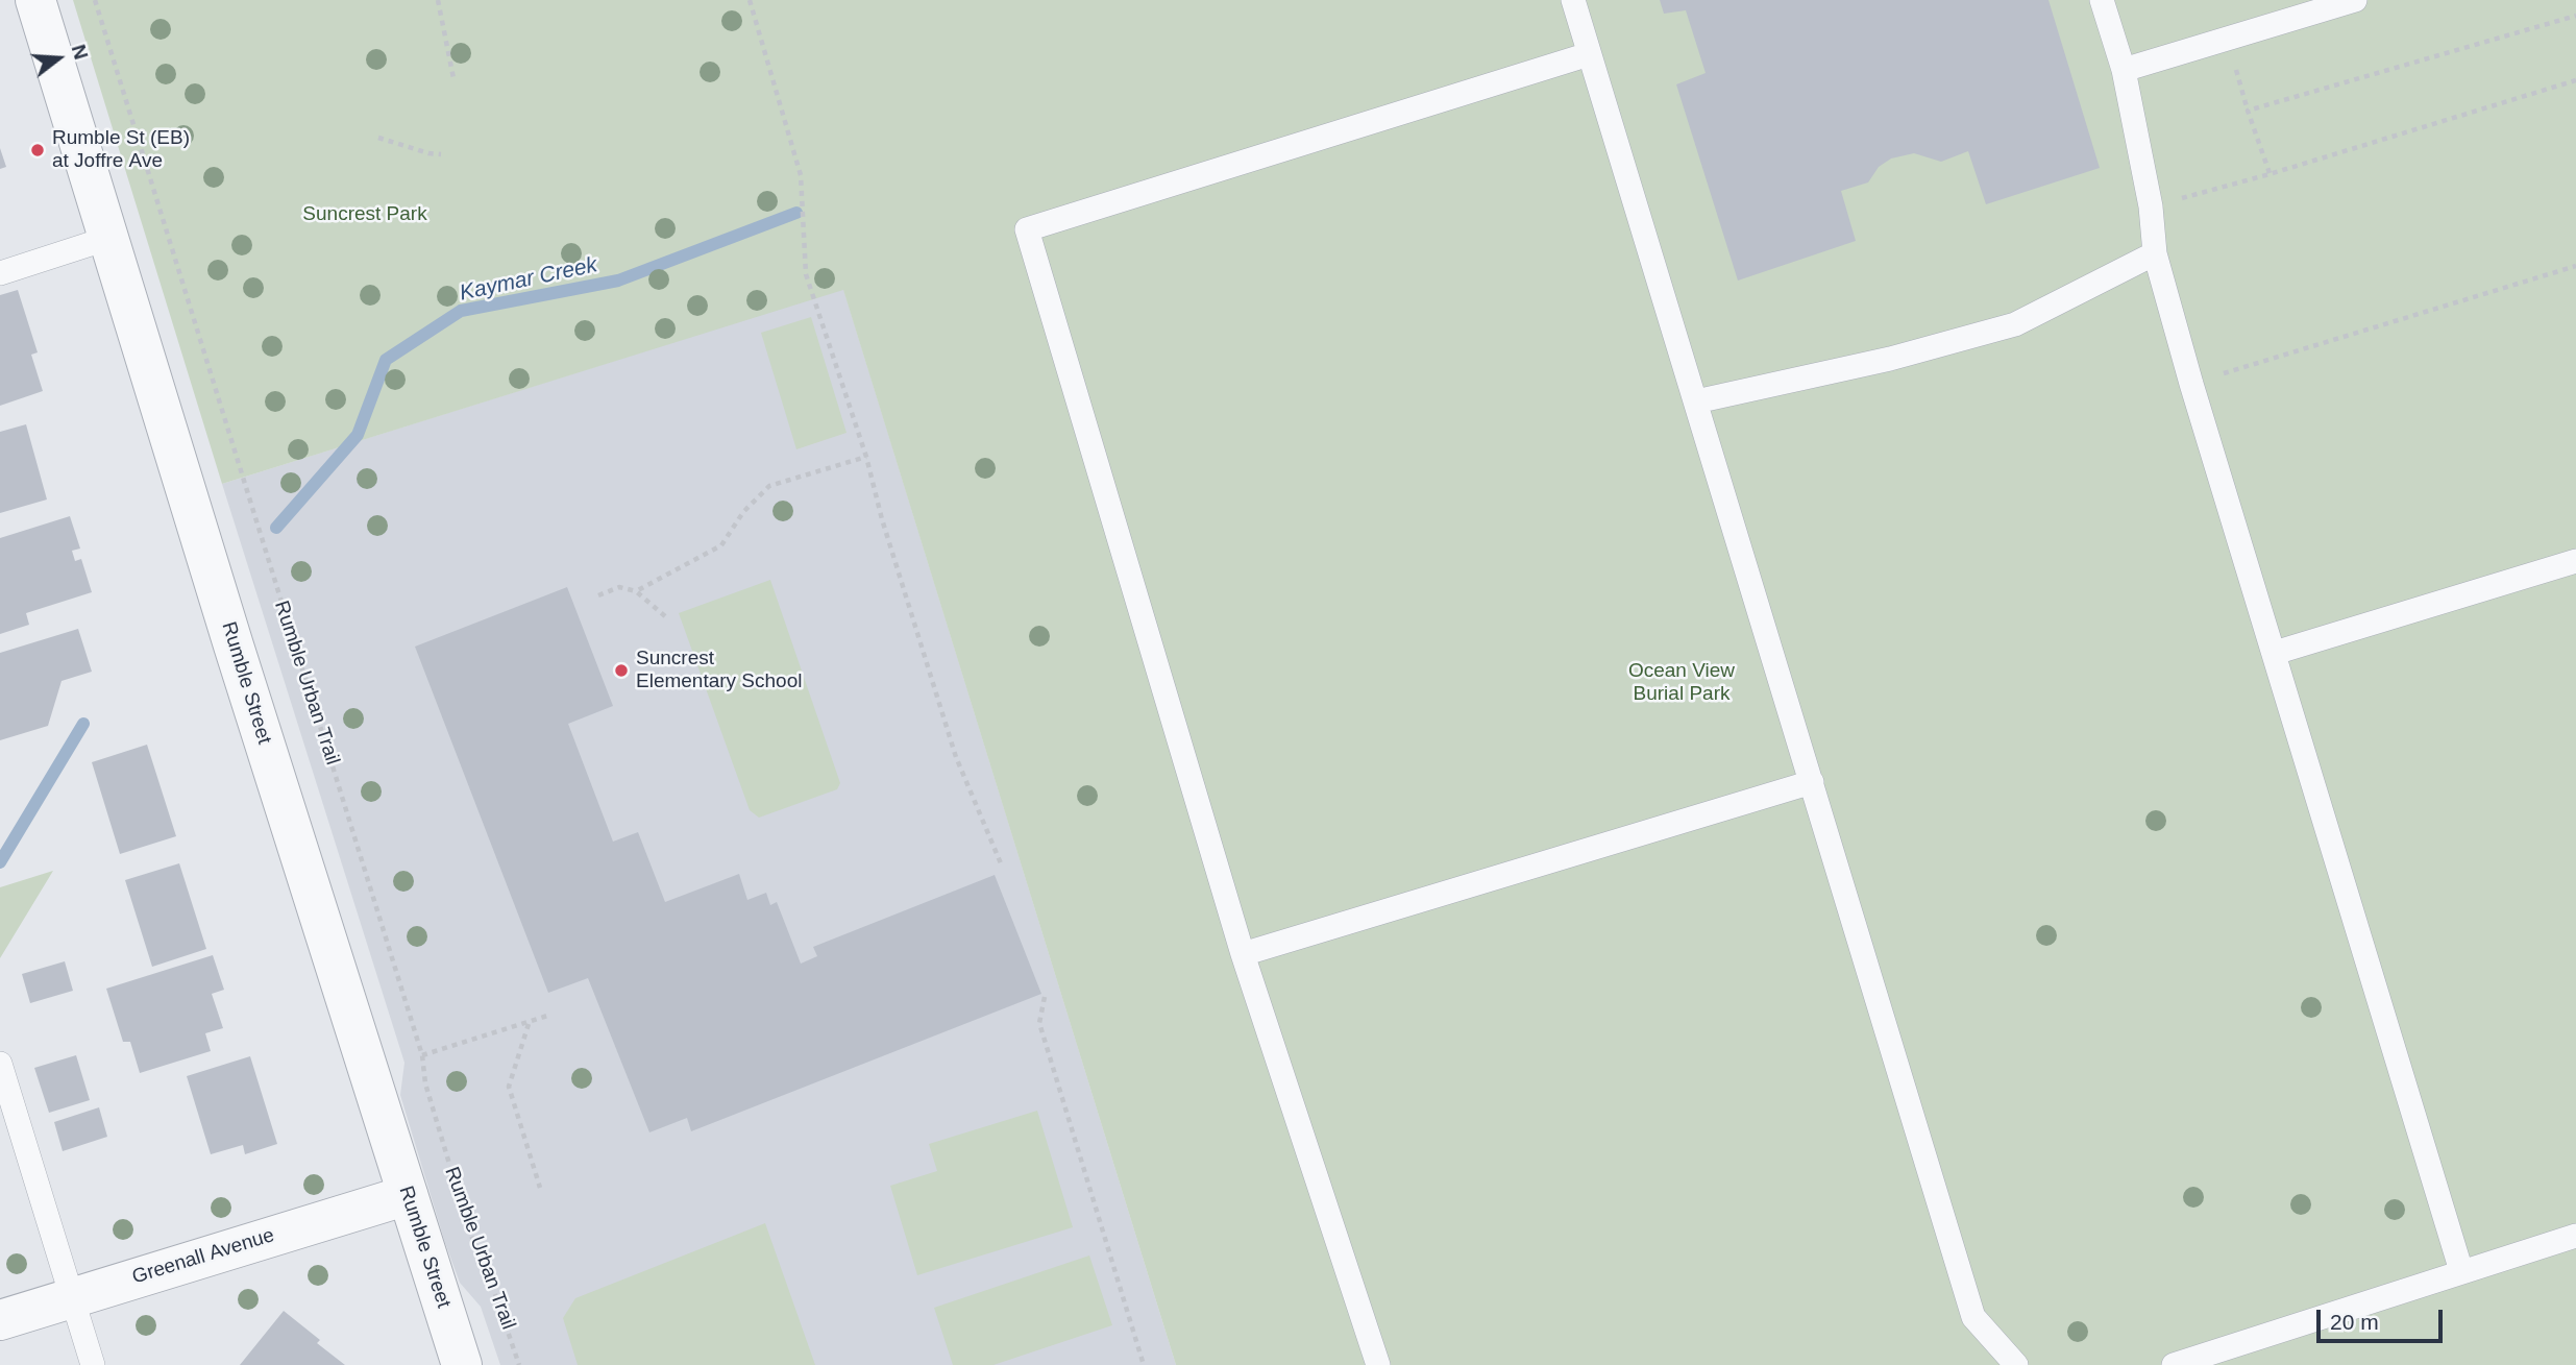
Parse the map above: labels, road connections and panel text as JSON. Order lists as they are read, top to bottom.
{
  "streets": {
    "street": ["Rumble Street", "Greenall Avenue"],
    "path": ["Rumble Urban Trail"]
  },
  "crossings": [
    ["Rumble Street", "Greenall Avenue"]
  ],
  "water": ["Kaymar Creek"],
  "parks": ["Suncrest Park", "Ocean View Burial Park"],
  "places": ["Rumble St (EB) at Joffre Ave", "Suncrest Elementary School"],
  "scale_bar": "20 m",
  "north": "right"
}
